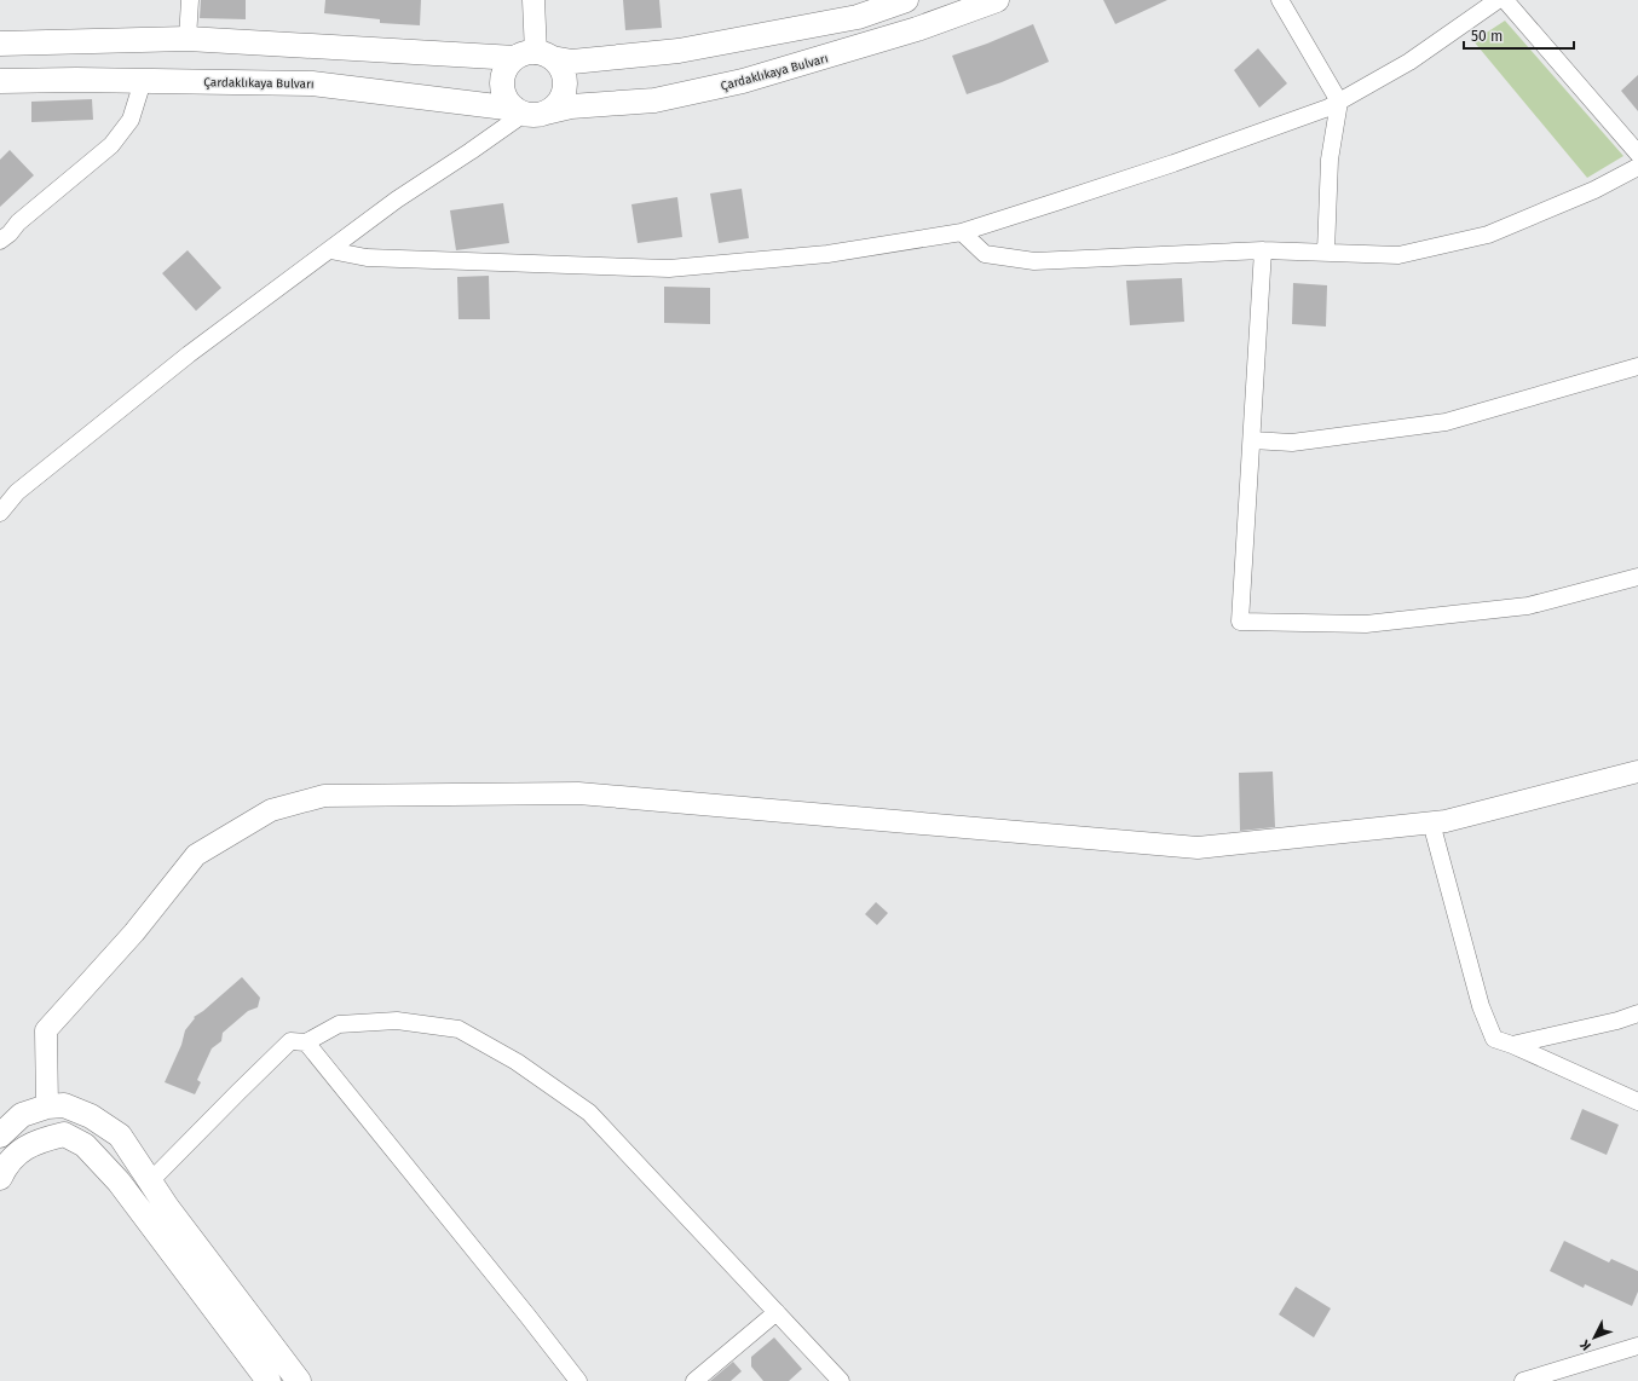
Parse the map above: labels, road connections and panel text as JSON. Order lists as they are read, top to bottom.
{
  "streets": {
    "main road": ["Çardaklıkaya Bulvarı"]
  },
  "scale_bar": "50 m",
  "north": "bottom left"
}
